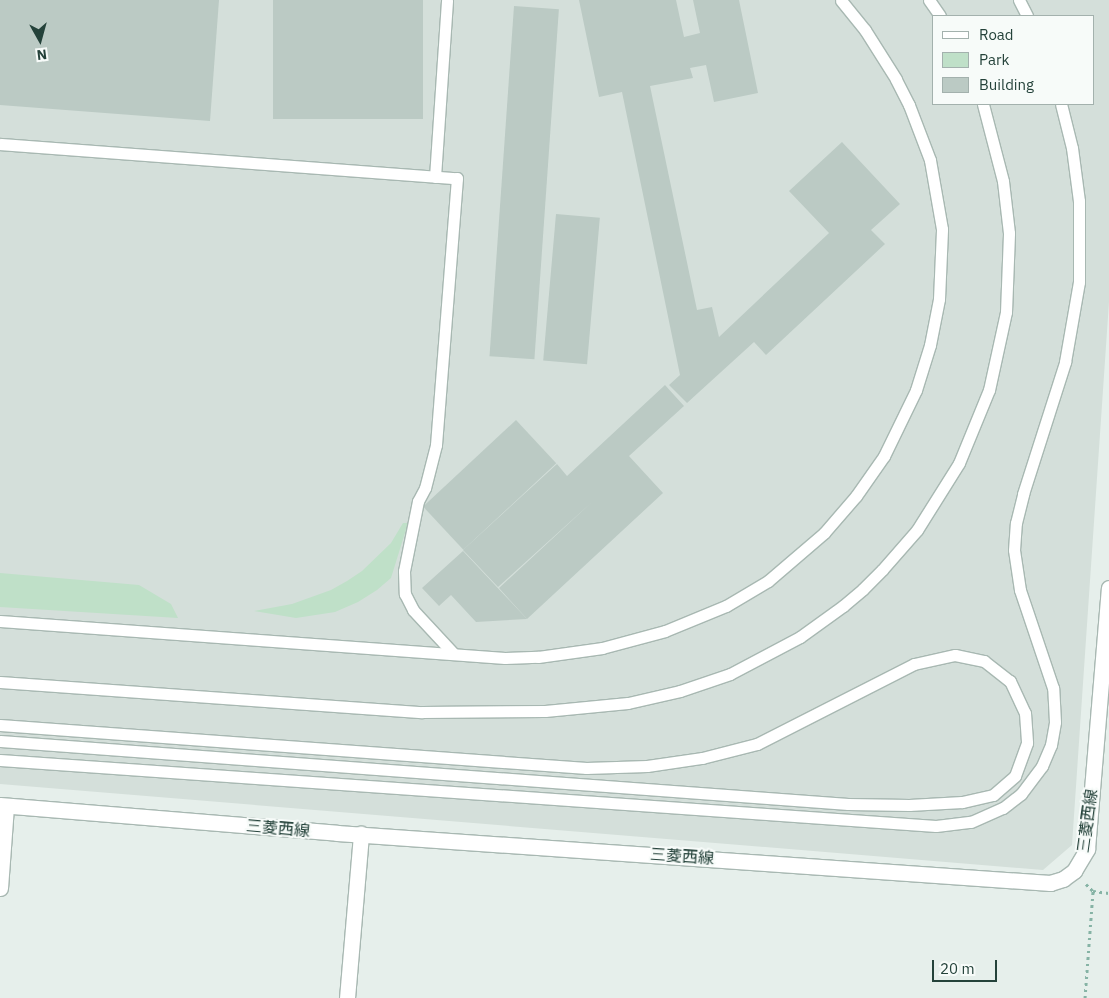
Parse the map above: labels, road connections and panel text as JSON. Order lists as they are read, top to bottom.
{
  "streets": {
    "street": ["三菱西線"]
  },
  "legend": ["Road", "Park", "Building"],
  "scale_bar": "20 m",
  "north": "bottom"
}
